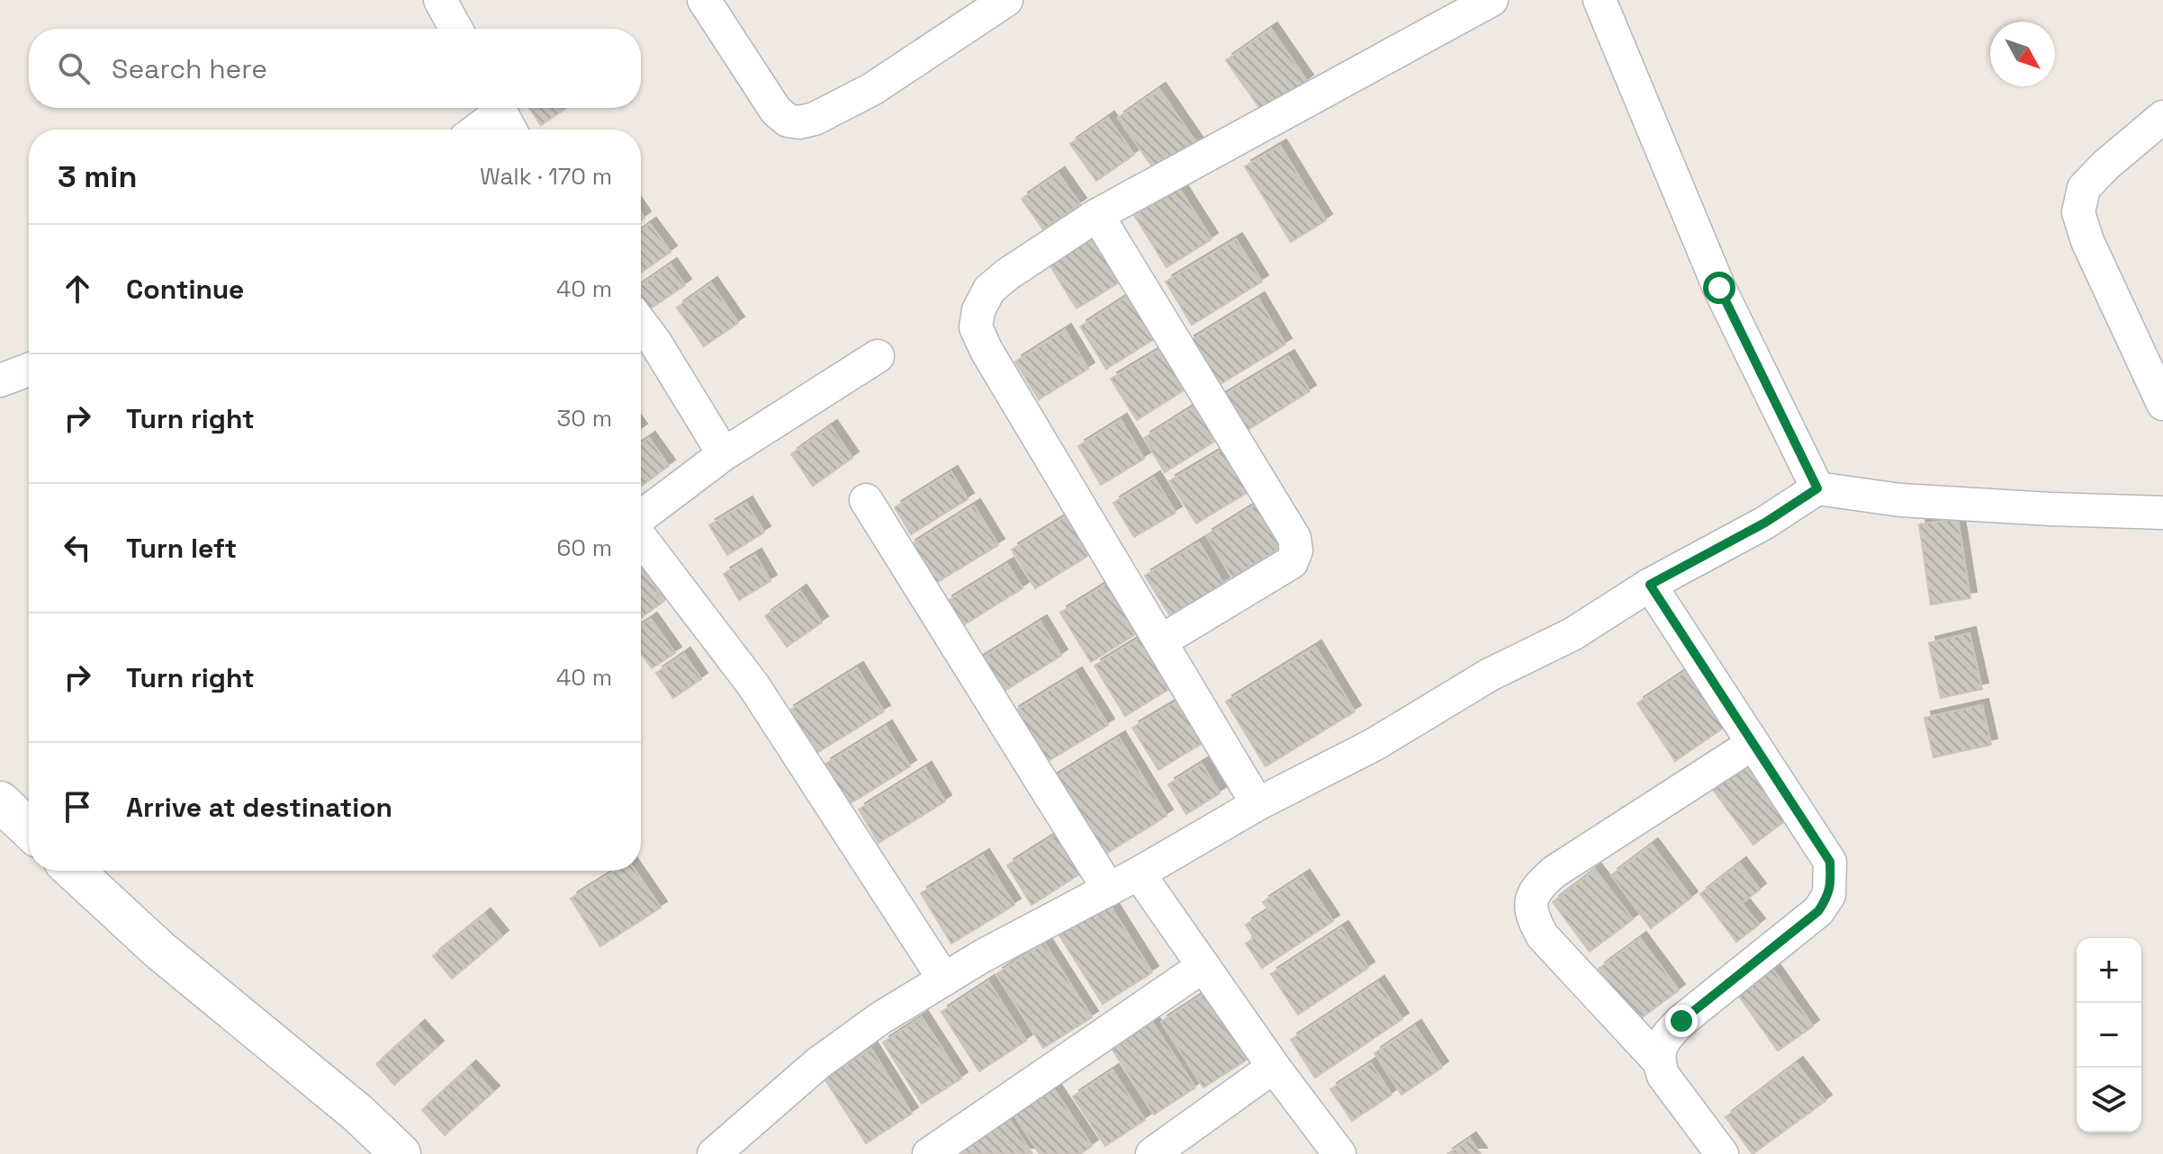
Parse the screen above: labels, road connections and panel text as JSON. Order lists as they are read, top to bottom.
{
  "north": "bottom right",
  "page": {
    "search": "Search here",
    "heading": ["3 min", "Walk · 170 m"],
    "list": [
      ["Continue", "40 m"],
      ["Turn right", "30 m"],
      ["Turn left", "60 m"],
      ["Turn right", "40 m"],
      "Arrive at destination"
    ],
    "map_buttons": ["+", "−"]
  }
}
